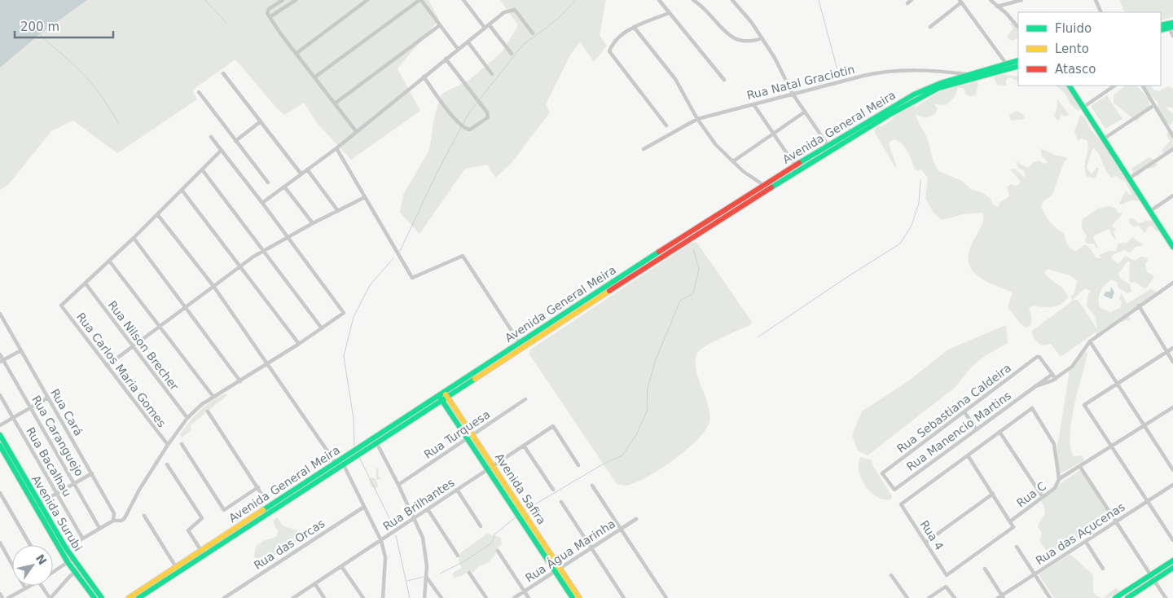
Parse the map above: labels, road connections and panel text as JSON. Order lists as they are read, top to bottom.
{
  "streets": {
    "main road": ["Avenida General Meira", "Avenida Safira", "Avenida Surubi"],
    "street": [
      "Rua Natal Graciotin",
      "Rua Nilson Brecher",
      "Rua Carlos Maria Gomes",
      "Rua Sebastiana Caldeira",
      "Rua Cará",
      "Rua Manencio Martins",
      "Rua Turquesa",
      "Rua Caranguejo",
      "Rua Bacalhau",
      "Rua C",
      "Rua Brilhantes",
      "Rua das Açucenas",
      "Rua 4",
      "Rua das Orcas",
      "Rua Água Marinha"
    ]
  },
  "crossings": [
    ["Rua Natal Graciotin", "Avenida General Meira"],
    ["Avenida General Meira", "Avenida Safira"],
    ["Rua Nilson Brecher", "Rua Carlos Maria Gomes"],
    ["Rua Sebastiana Caldeira", "Rua Manencio Martins"],
    ["Rua Turquesa", "Avenida Safira"],
    ["Avenida Safira", "Rua Brilhantes"],
    ["Avenida Safira", "Rua Água Marinha"],
    ["Rua C", "Rua 4"]
  ],
  "legend": ["Fluido", "Lento", "Atasco"],
  "scale_bar": "200 m",
  "north": "top right"
}
